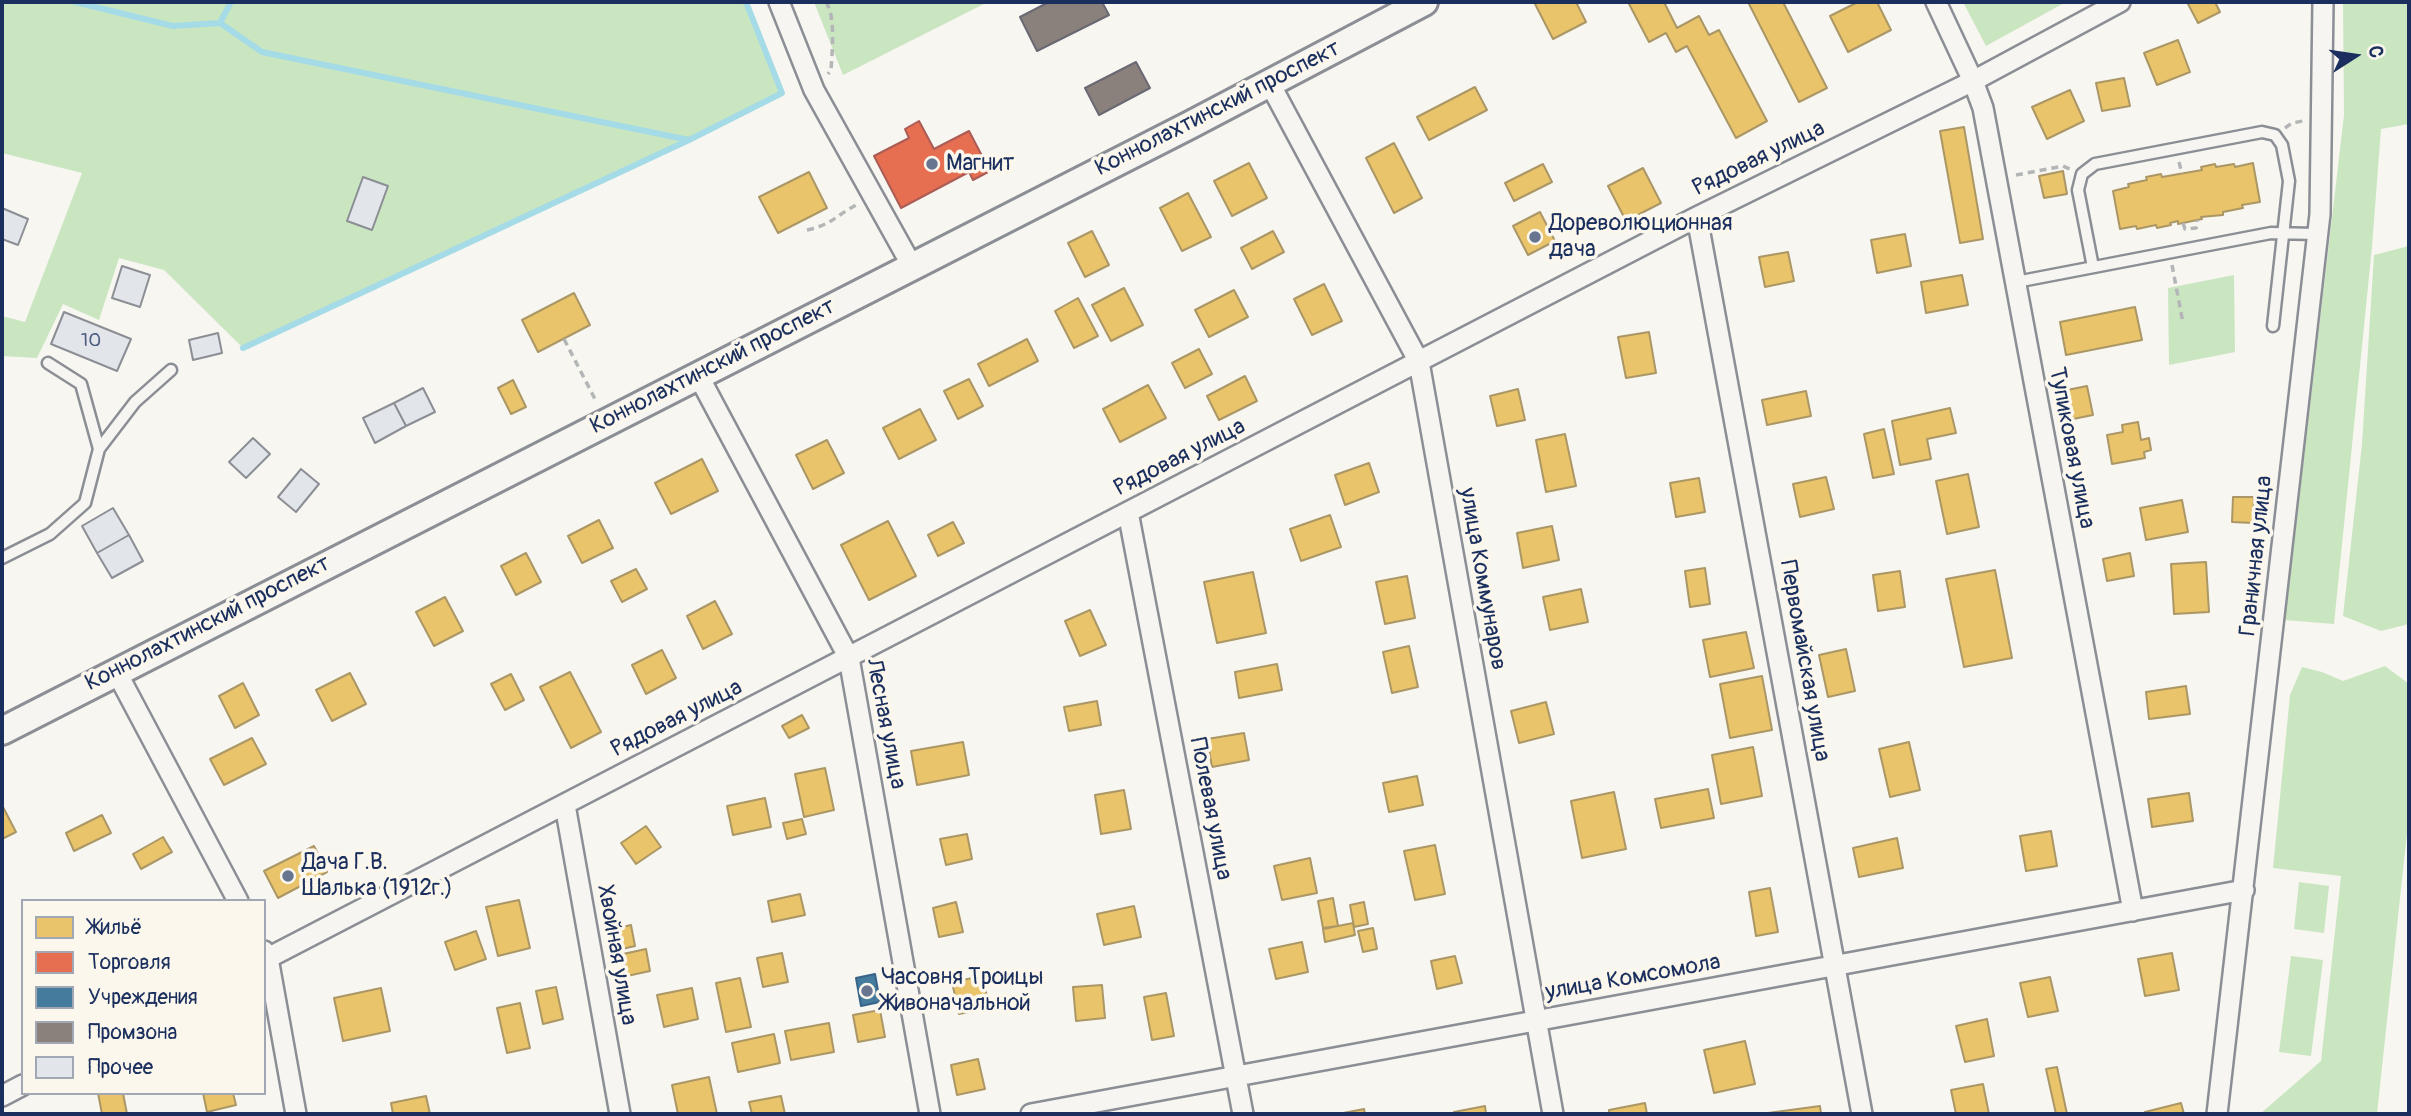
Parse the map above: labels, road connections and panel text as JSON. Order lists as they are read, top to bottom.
{
  "streets": {
    "main road": ["Коннолахтинский проспект"],
    "street": [
      "Рядовая улица",
      "Тупиковая улица",
      "Граничная улица",
      "улица Коммунаров",
      "Первомайская улица",
      "Лесная улица",
      "Полевая улица",
      "Хвойная улица",
      "улица Комсомола"
    ]
  },
  "crossings": [
    ["Коннолахтинский проспект", "улица Коммунаров"],
    ["Коннолахтинский проспект", "Лесная улица"],
    ["Рядовая улица", "Тупиковая улица"],
    ["Рядовая улица", "улица Коммунаров"],
    ["Рядовая улица", "Первомайская улица"],
    ["Рядовая улица", "Лесная улица"],
    ["Рядовая улица", "Полевая улица"],
    ["Рядовая улица", "Хвойная улица"],
    ["Тупиковая улица", "улица Комсомола"],
    ["Граничная улица", "улица Комсомола"],
    ["улица Коммунаров", "улица Комсомола"],
    ["Первомайская улица", "улица Комсомола"],
    ["Полевая улица", "улица Комсомола"]
  ],
  "places": [
    "Магнит",
    "Дореволюционная дача",
    "Дача Г.В. Шалька (1912г.)",
    "Часовня Троицы Живоначальной"
  ],
  "house_numbers": ["10"],
  "legend": [
    "Жильё",
    "Торговля",
    "Учреждения",
    "Промзона",
    "Прочее"
  ],
  "north": "right"
}
